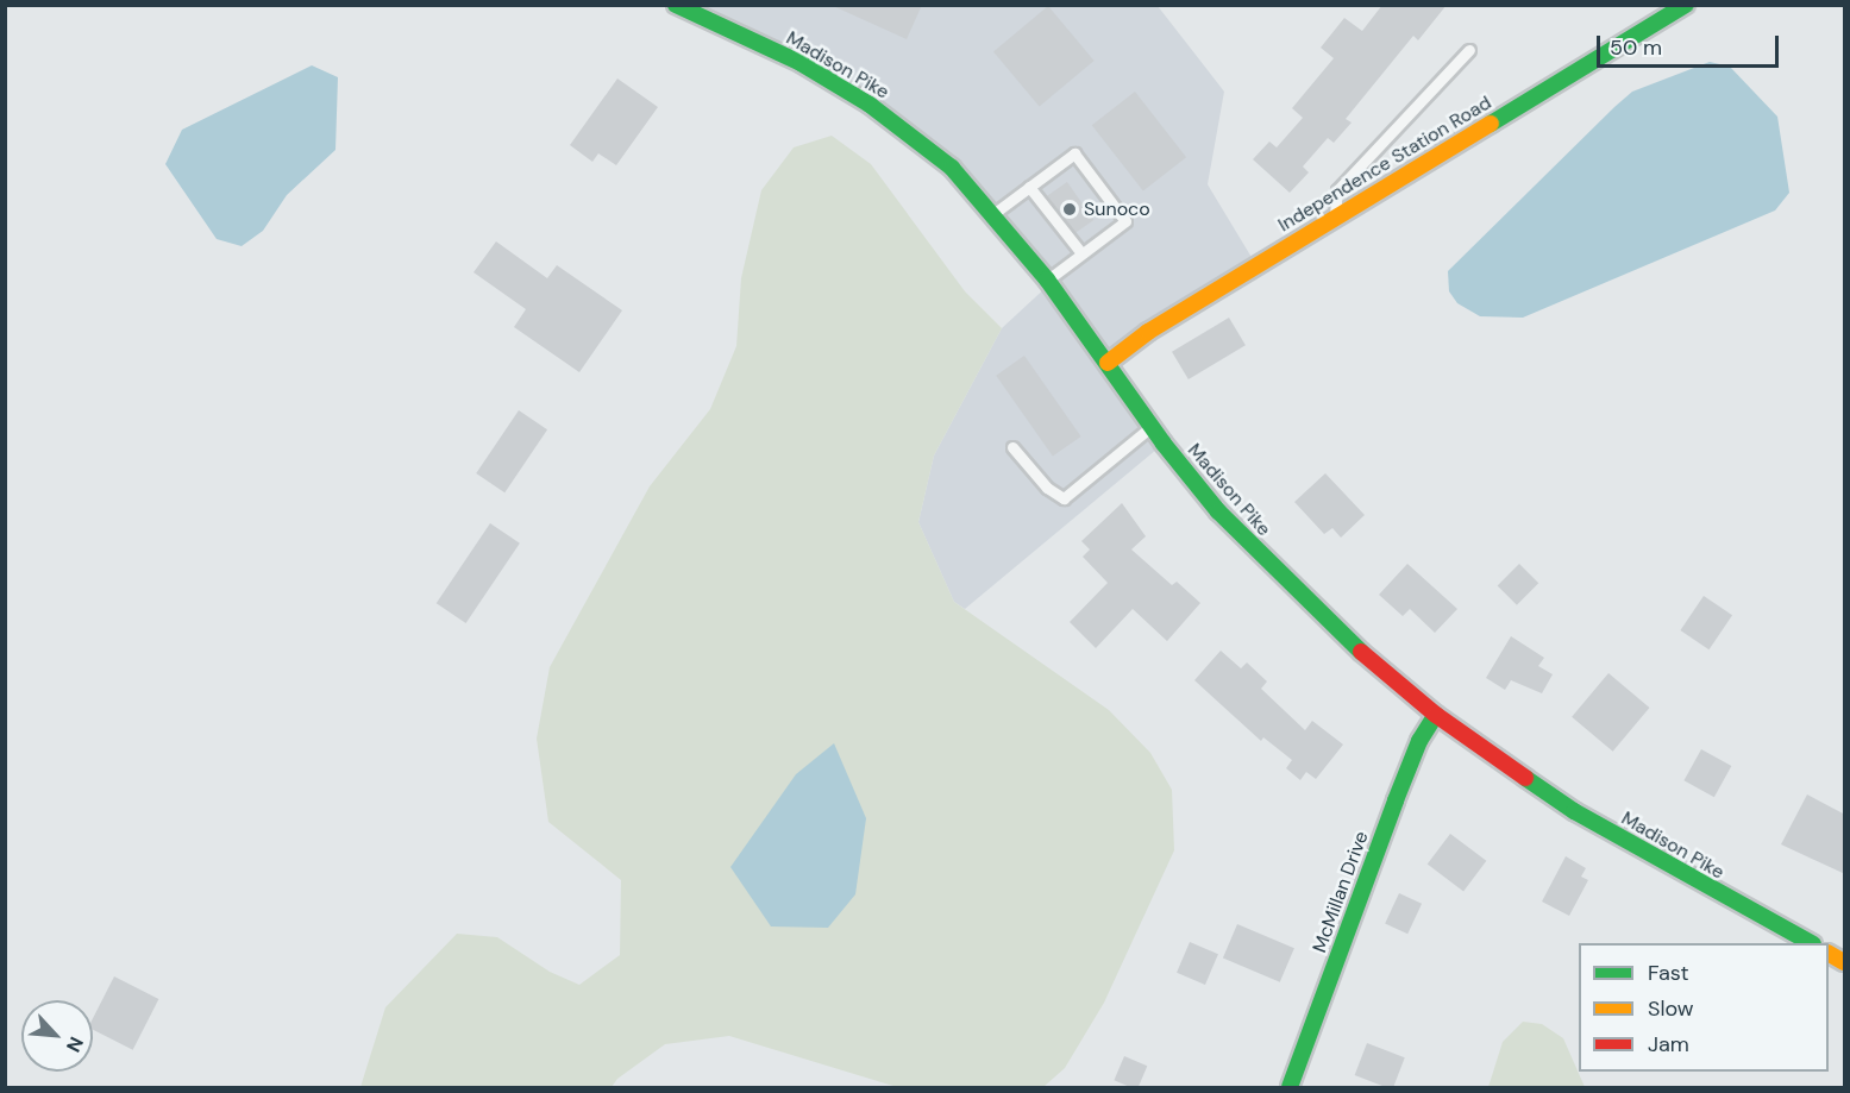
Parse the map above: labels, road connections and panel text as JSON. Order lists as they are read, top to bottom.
{
  "streets": {
    "main road": ["Madison Pike", "Independence Station Road", "McMillan Drive"]
  },
  "crossings": [
    ["Madison Pike", "Independence Station Road"],
    ["Madison Pike", "McMillan Drive"]
  ],
  "places": ["Sunoco"],
  "legend": ["Fast", "Slow", "Jam"],
  "scale_bar": "50 m",
  "north": "bottom right"
}
